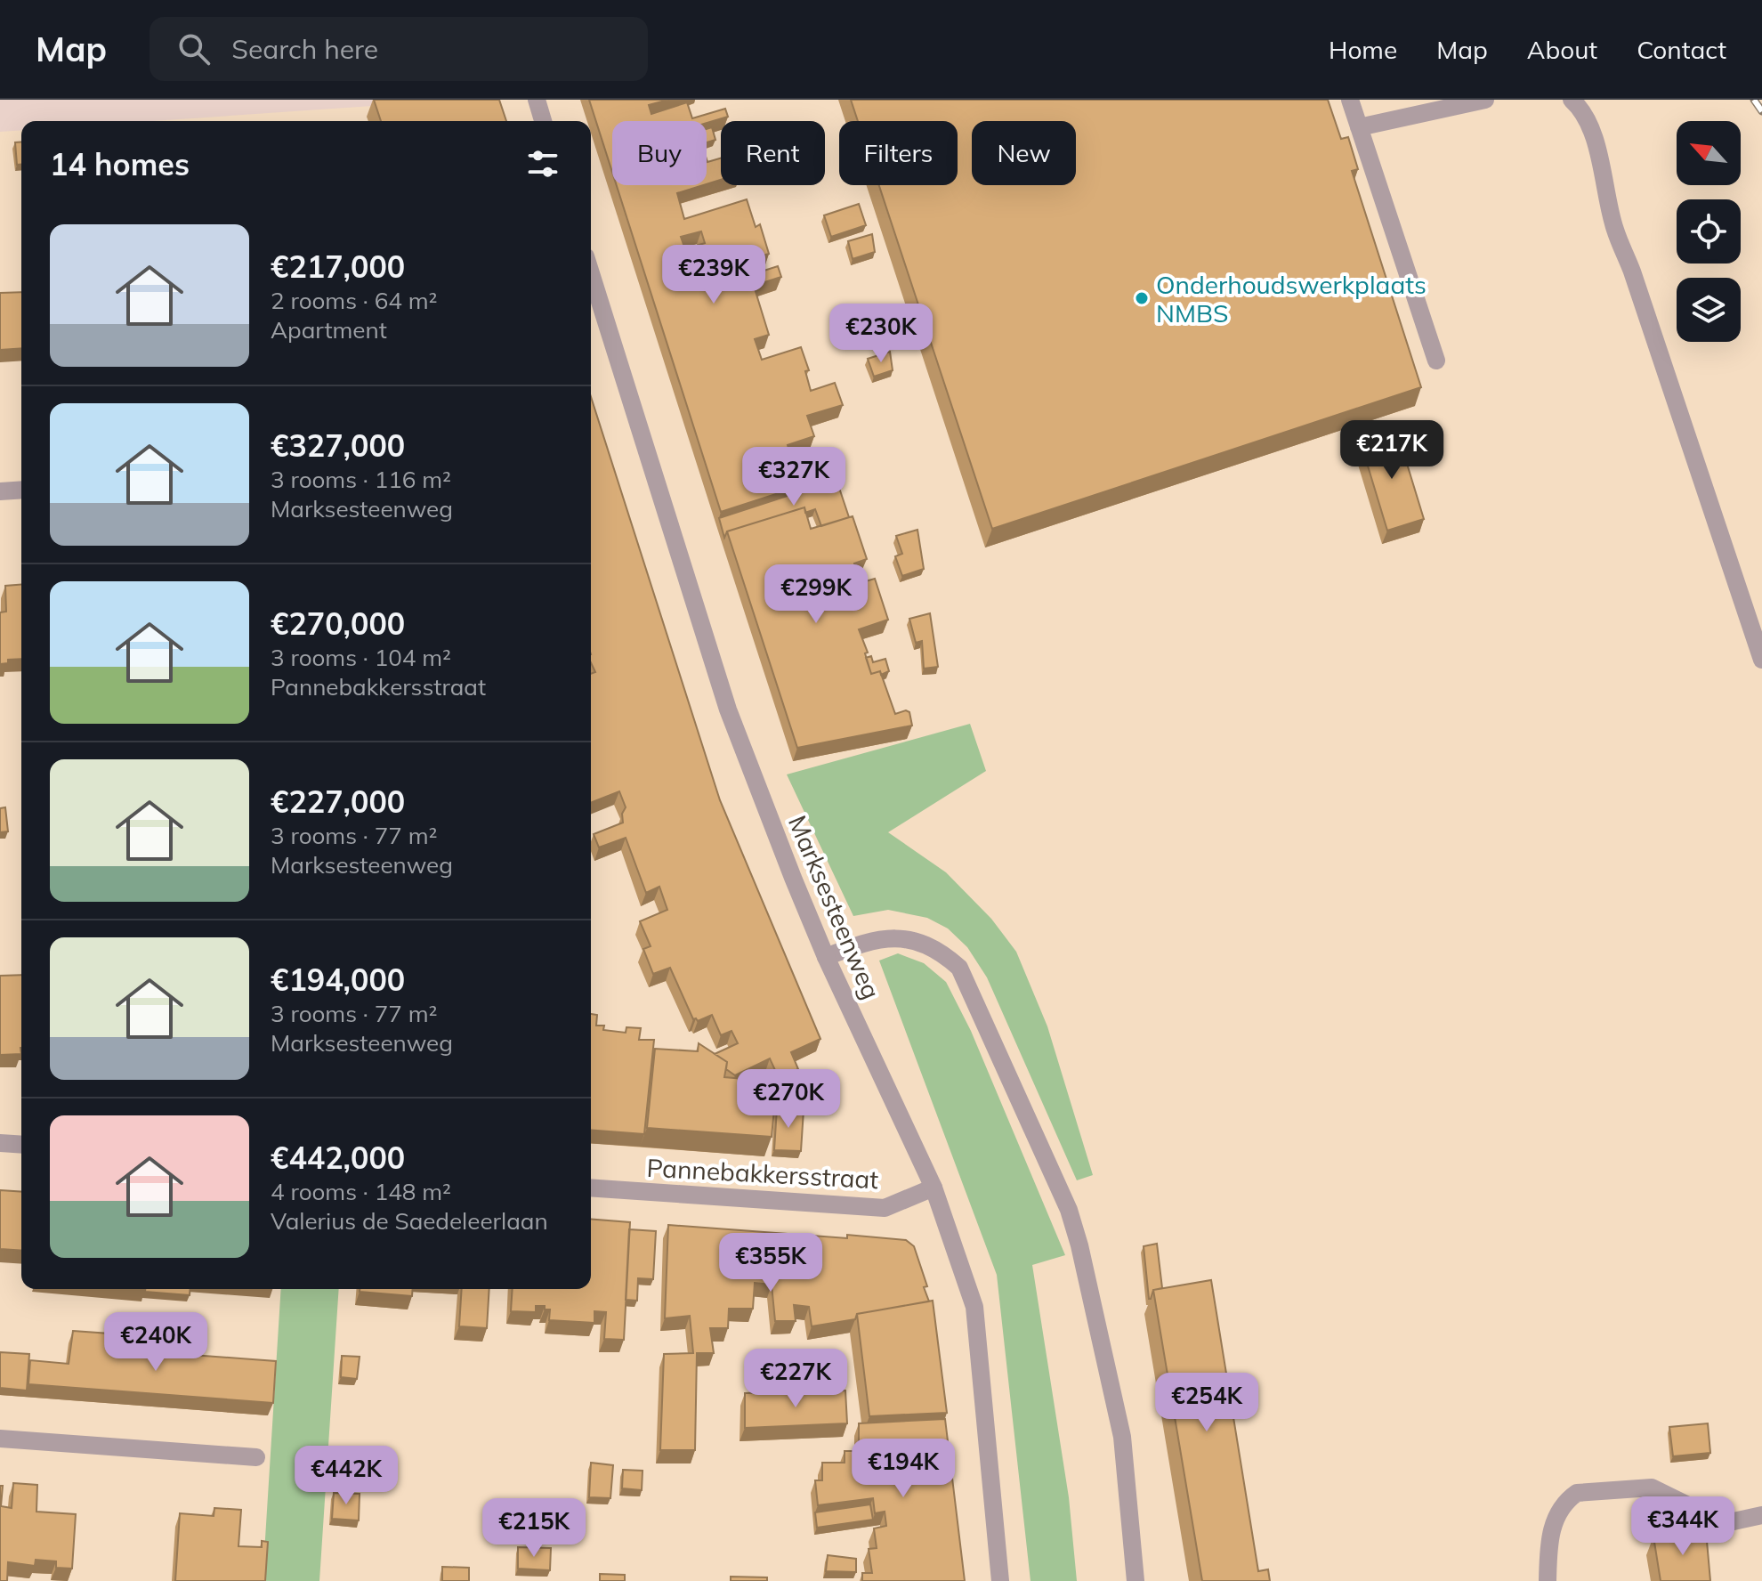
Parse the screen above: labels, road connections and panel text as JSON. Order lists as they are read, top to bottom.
{
  "streets": {
    "street": ["Marksesteenweg", "Pannebakkersstraat"]
  },
  "crossings": [
    ["Marksesteenweg", "Pannebakkersstraat"]
  ],
  "places": ["Onderhoudswerkplaats NMBS"],
  "north": "top left",
  "page": {
    "header": "Map",
    "search": "Search here",
    "nav": [
      "Home",
      "Map",
      "About",
      "Contact"
    ],
    "chip": [
      "Buy",
      "Rent",
      "Filters",
      "New"
    ],
    "heading": "14 homes",
    "list": [
      {
        "name": "€217,000",
        "note": "2 rooms · 64 m² · Apartment"
      },
      {
        "name": "€327,000",
        "note": "3 rooms · 116 m² · Marksesteenweg"
      },
      {
        "name": "€270,000",
        "note": "3 rooms · 104 m² · Pannebakkersstraat"
      },
      {
        "name": "€227,000",
        "note": "3 rooms · 77 m² · Marksesteenweg"
      },
      {
        "name": "€194,000",
        "note": "3 rooms · 77 m² · Marksesteenweg"
      },
      {
        "name": "€442,000",
        "note": "4 rooms · 148 m² · Valerius de Saedeleerlaan"
      }
    ],
    "price": [
      "€239K",
      "€230K",
      "€217K",
      "€327K",
      "€299K",
      "€270K",
      "€355K",
      "€240K",
      "€227K",
      "€254K",
      "€194K",
      "€442K",
      "€344K",
      "€215K"
    ]
  }
}
